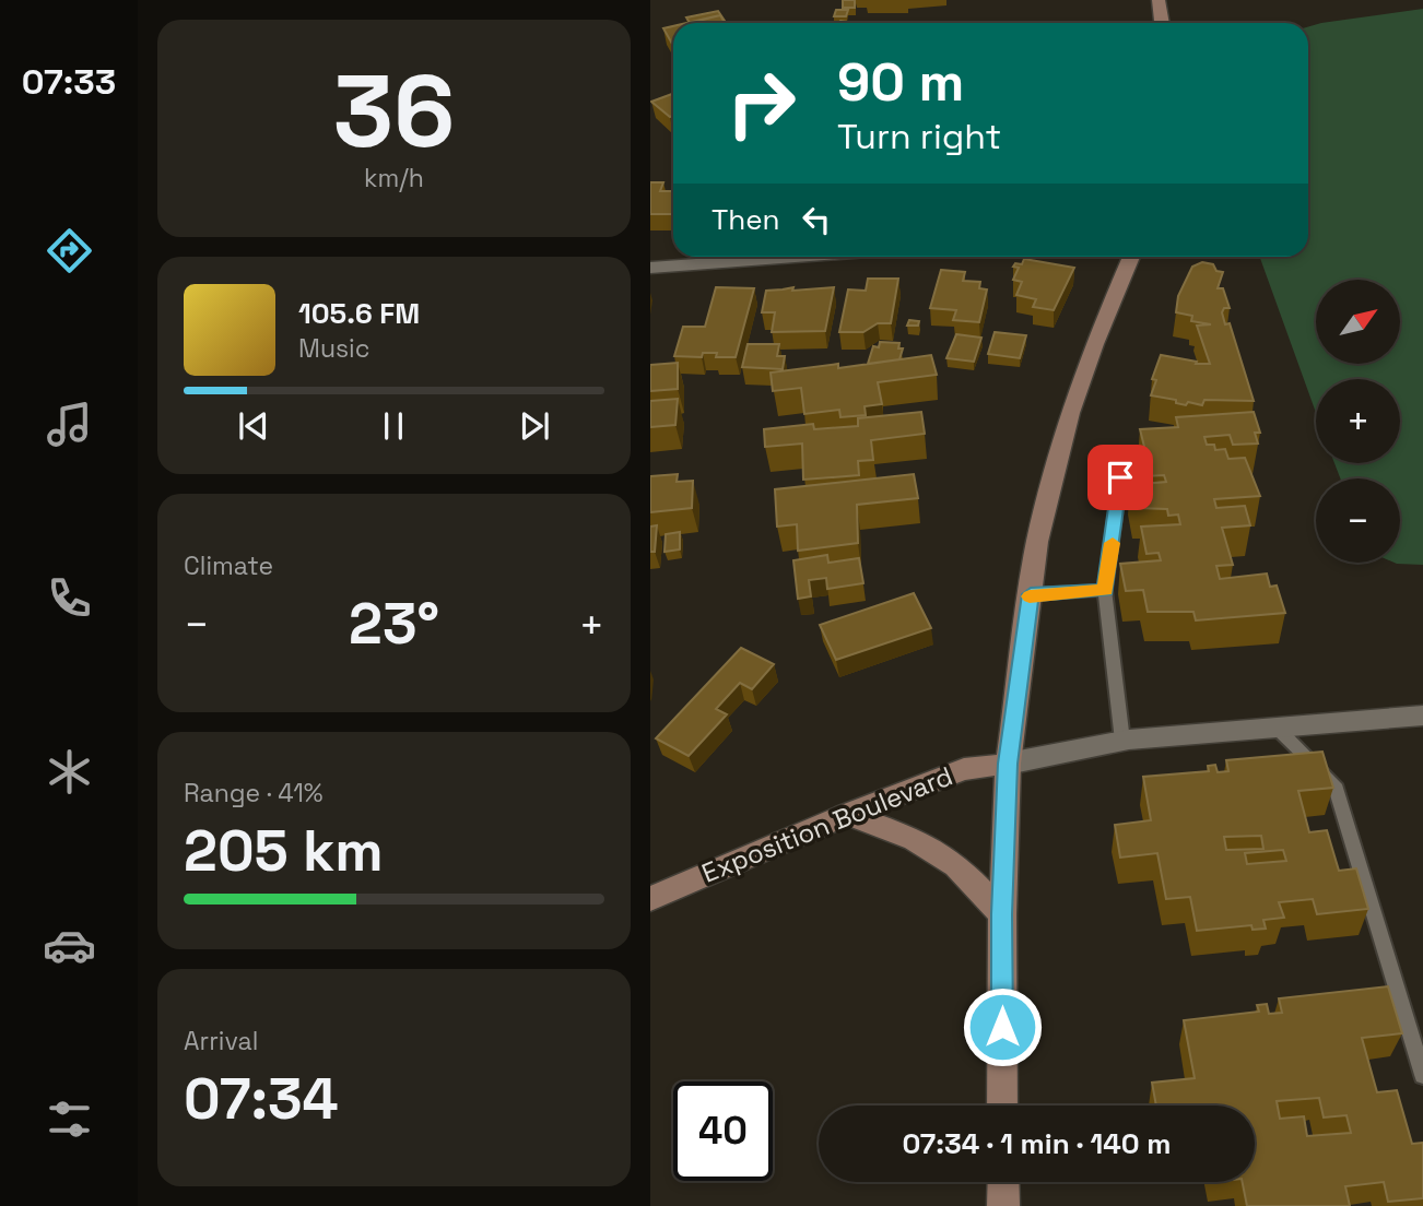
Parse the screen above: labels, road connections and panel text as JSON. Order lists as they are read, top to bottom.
{
  "streets": {
    "street": ["Exposition Boulevard"]
  },
  "north": "top right",
  "page": {
    "tabs": "07:33",
    "tile": [
      ["36", "km/h"],
      "Climate",
      ["Range · 41%", "205 km"],
      ["Arrival", "07:34"]
    ],
    "turn": ["90 m", "Turn right"],
    "then": "Then",
    "map_buttons": ["+", "−"],
    "song": ["105.6 FM", "Music"],
    "heat": ["−", "23°", "+"],
    "limit": "40",
    "trip": "07:34 · 1 min · 140 m"
  }
}
